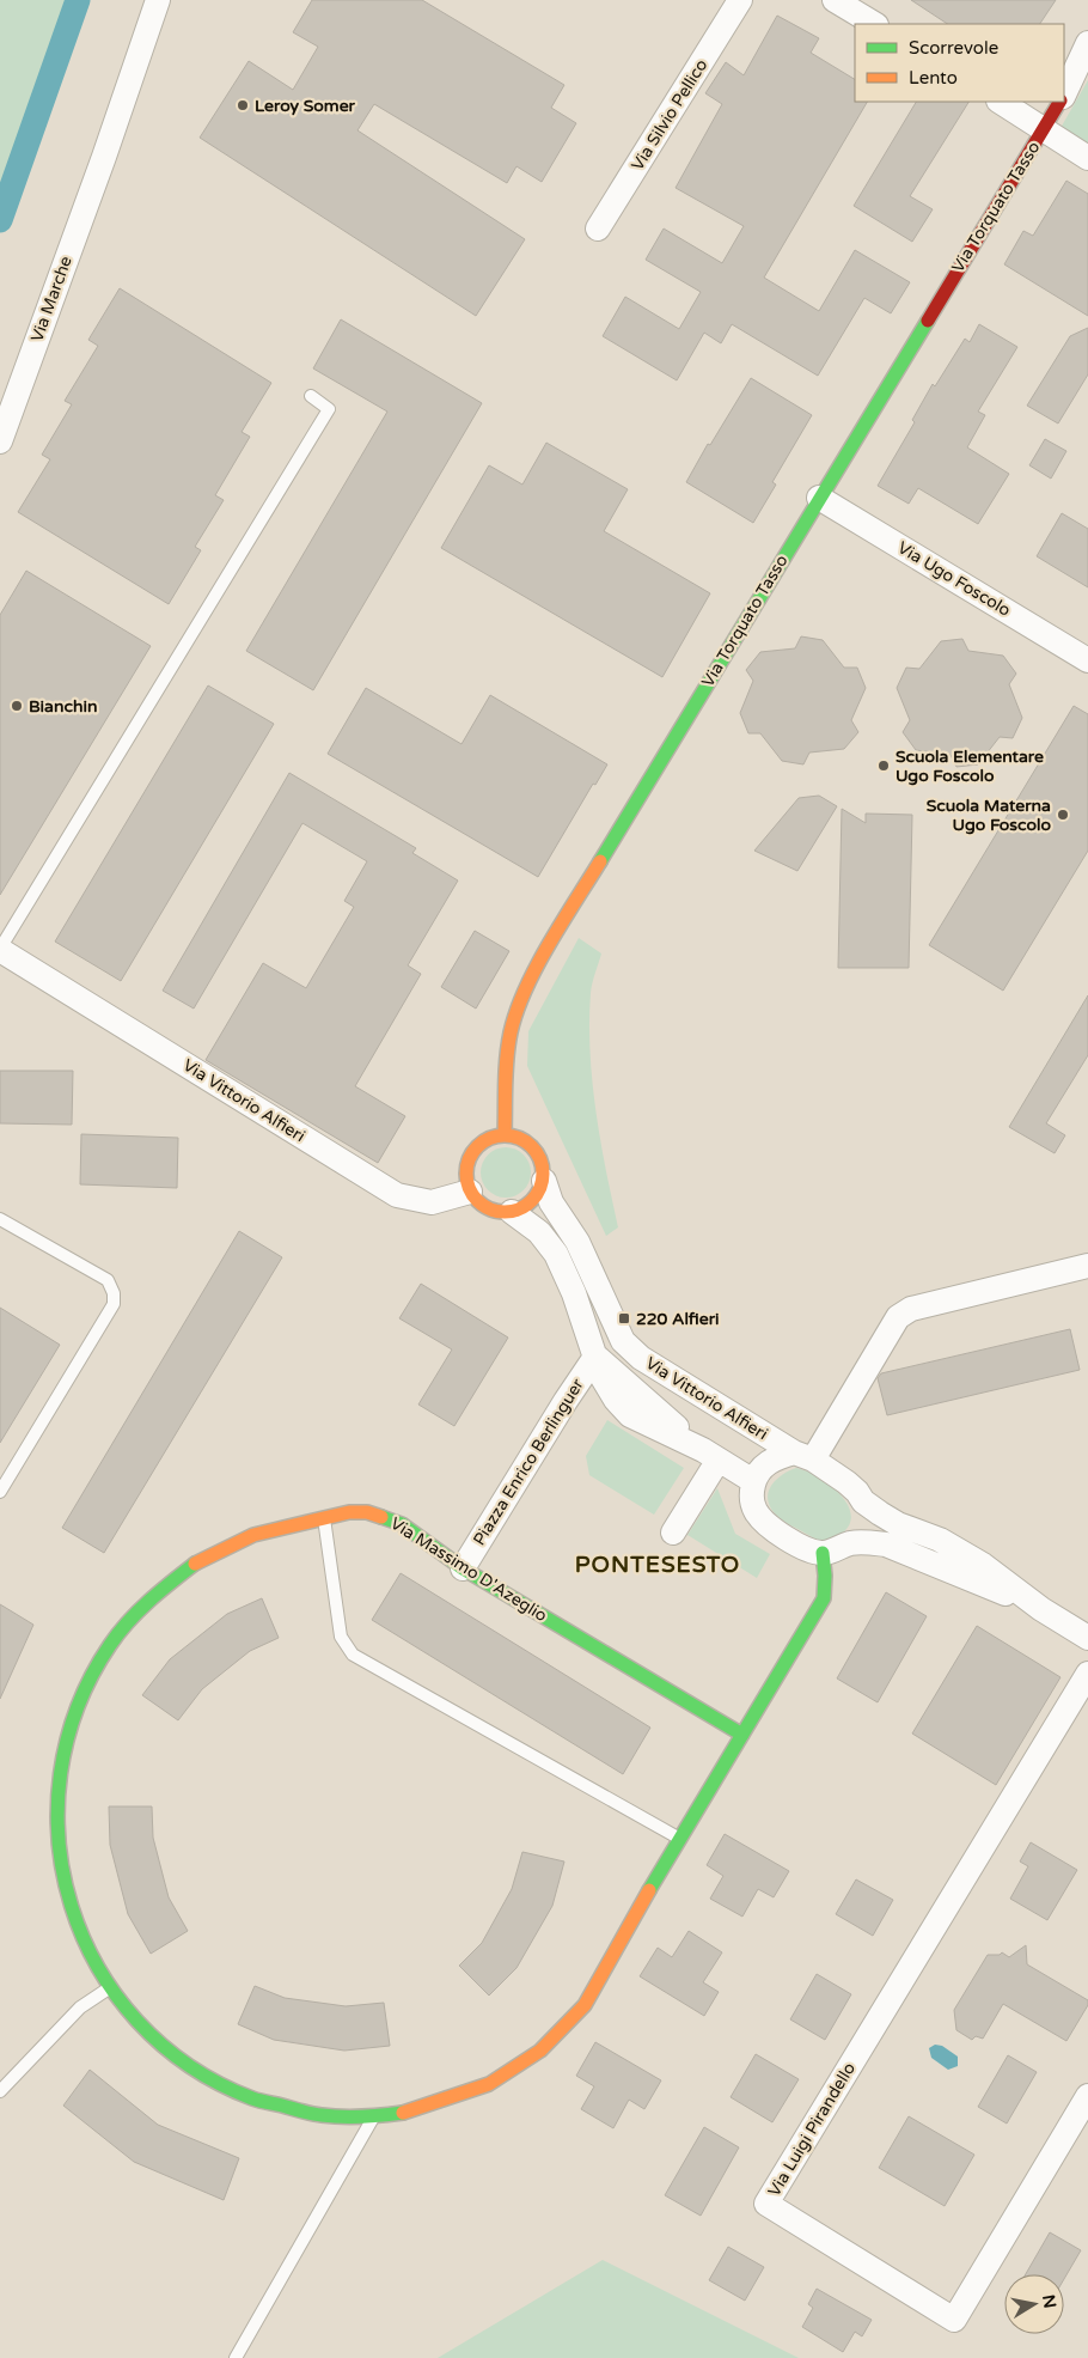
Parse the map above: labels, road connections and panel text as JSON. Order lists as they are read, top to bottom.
{
  "streets": {
    "street": [
      "Via Silvio Pellico",
      "Via Torquato Tasso",
      "Via Marche",
      "Via Ugo Foscolo",
      "Via Vittorio Alfieri",
      "Piazza Enrico Berlinguer",
      "Via Massimo D'Azeglio",
      "Via Luigi Pirandello"
    ]
  },
  "crossings": [
    ["Via Torquato Tasso", "Via Ugo Foscolo"],
    ["Via Torquato Tasso", "Via Vittorio Alfieri"],
    ["Via Vittorio Alfieri", "Via Massimo D'Azeglio"],
    ["Piazza Enrico Berlinguer", "Via Massimo D'Azeglio"]
  ],
  "districts": ["PONTESESTO"],
  "places": {
    "other": [
      "Leroy Somer",
      "Bianchin",
      "Scuola Elementare Ugo Foscolo",
      "Scuola Materna Ugo Foscolo"
    ],
    "transit": ["220 Alfieri"]
  },
  "legend": ["Scorrevole", "Lento"],
  "north": "right"
}
